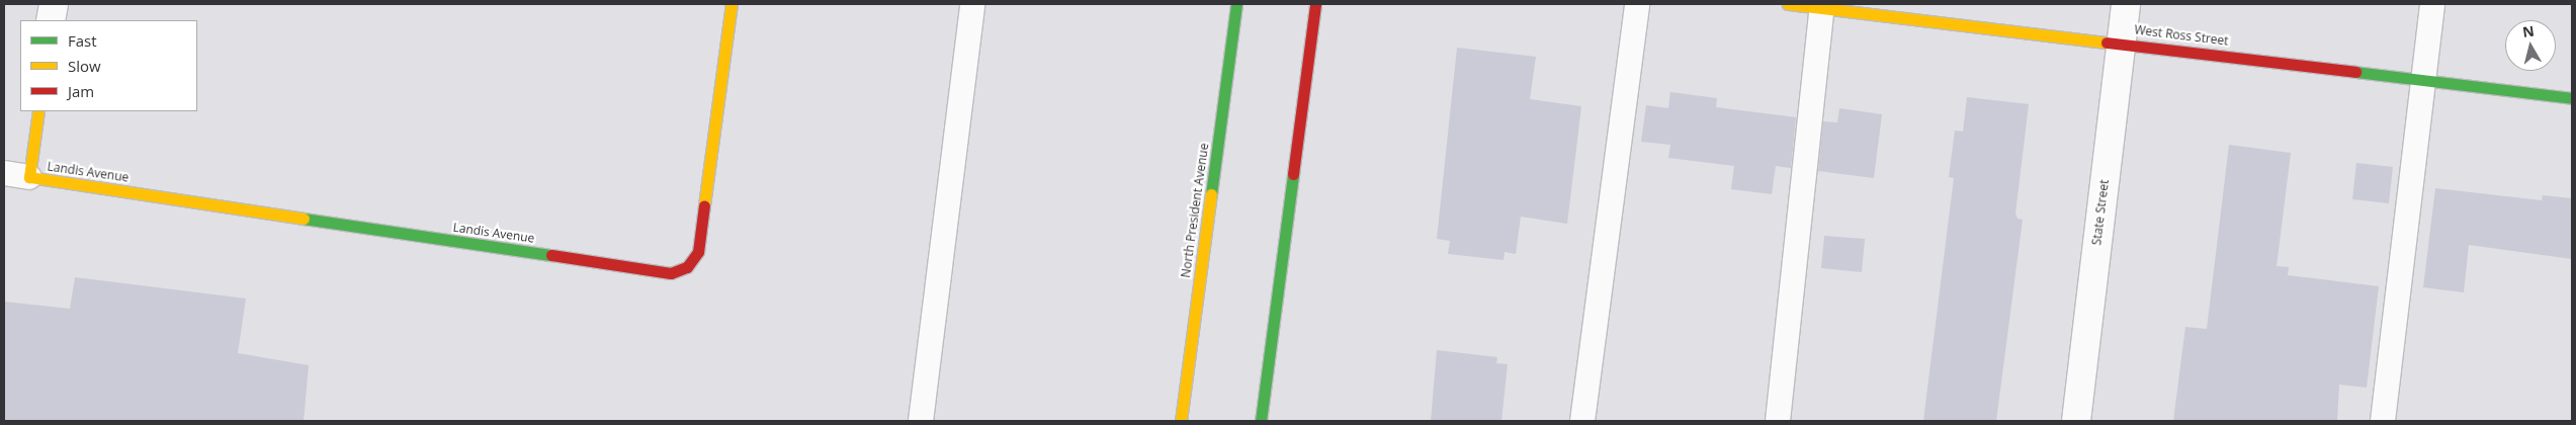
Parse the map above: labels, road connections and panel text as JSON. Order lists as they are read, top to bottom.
{
  "streets": {
    "street": [
      "West Ross Street",
      "Landis Avenue",
      "North President Avenue",
      "State Street"
    ]
  },
  "crossings": [
    ["West Ross Street", "State Street"]
  ],
  "legend": ["Fast", "Slow", "Jam"],
  "north": "top"
}
